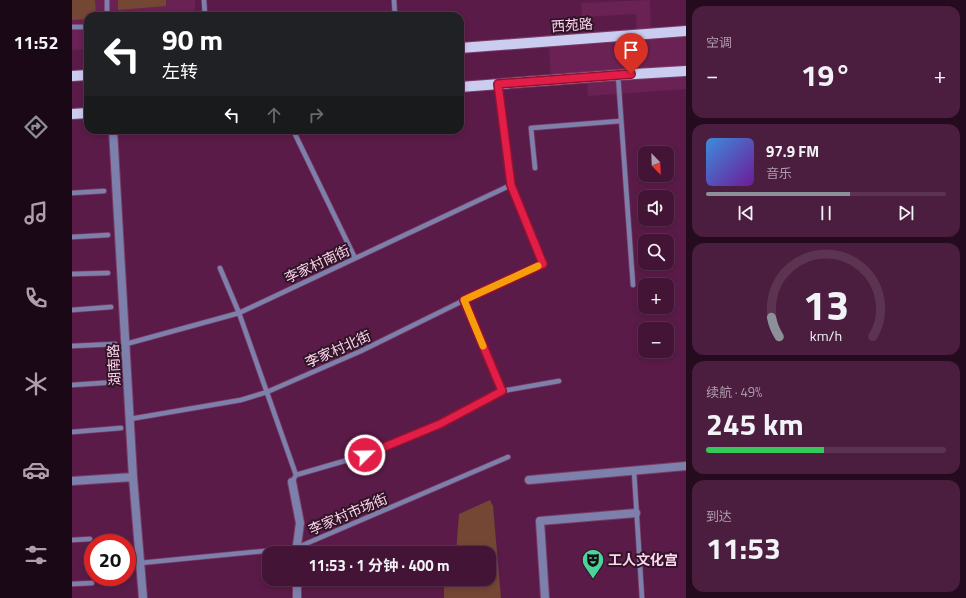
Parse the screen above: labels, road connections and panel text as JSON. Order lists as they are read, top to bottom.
{
  "streets": {
    "main road": ["西苑路"],
    "street": ["湖南路"],
    "lane": ["李家村南街", "李家村北街", "李家村市场街"]
  },
  "crossings": [
    ["李家村南街", "李家村北街"],
    ["李家村南街", "湖南路"],
    ["李家村北街", "湖南路"],
    ["湖南路", "李家村市场街"]
  ],
  "places": {
    "theatre": ["工人文化宫"]
  },
  "north": "bottom right",
  "page": {
    "tabs": "11:52",
    "tile": [
      "空调",
      ["续航 · 49%", "245 km"],
      ["到达", "11:53"]
    ],
    "turn": ["90 m", "左转"],
    "heat": ["−", "19°", "+"],
    "song": ["97.9 FM", "音乐"],
    "map_buttons": ["+", "−"],
    "limit": "20",
    "trip": "11:53 · 1 分钟 · 400 m",
    "gauge": ["13", "km/h"]
  }
}
